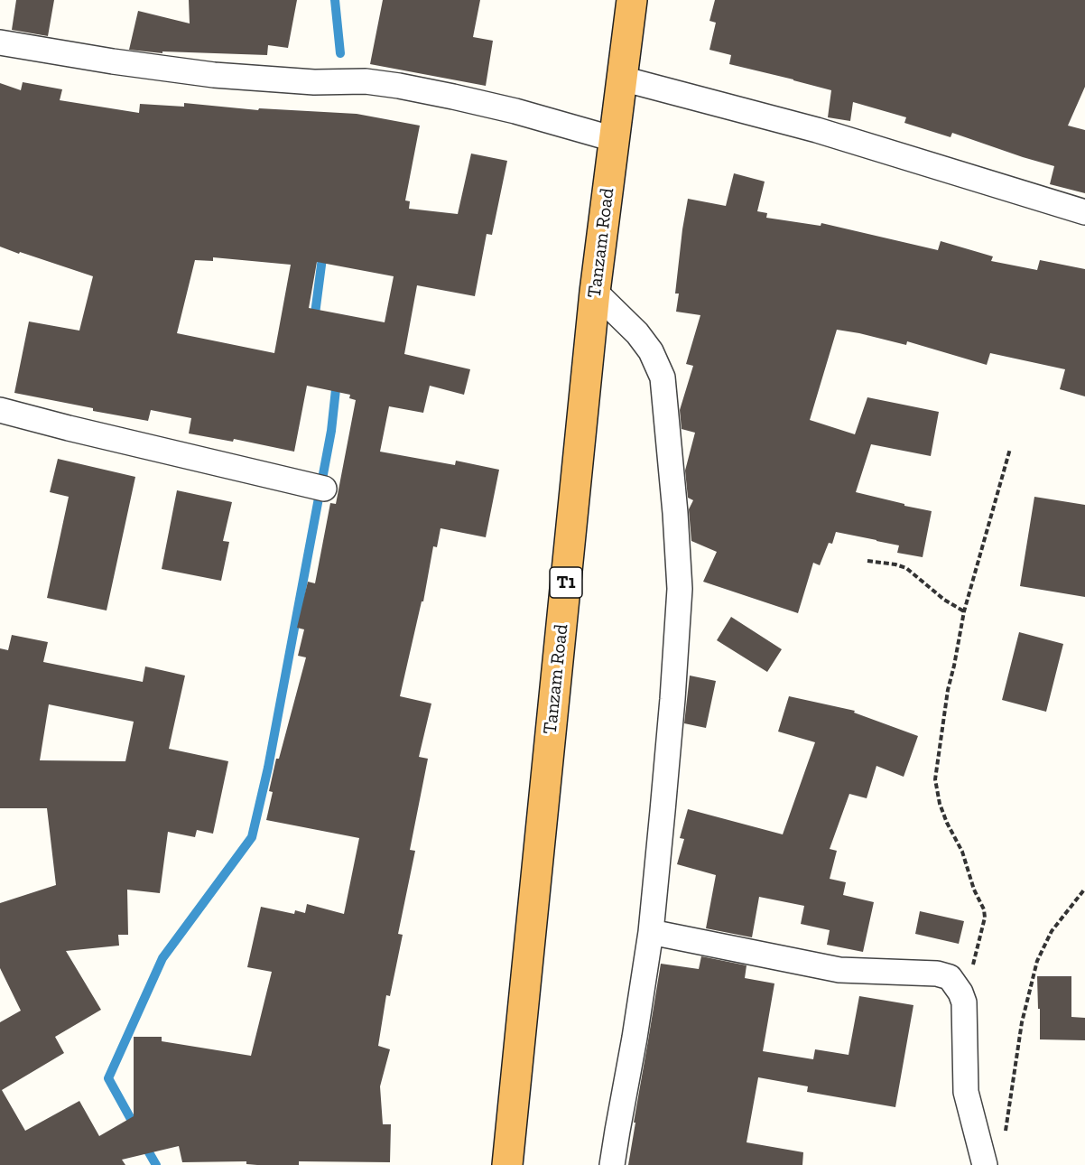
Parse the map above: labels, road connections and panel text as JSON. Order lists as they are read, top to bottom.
{
  "streets": {
    "highway": ["Tanzam Road", "T1"]
  }
}
